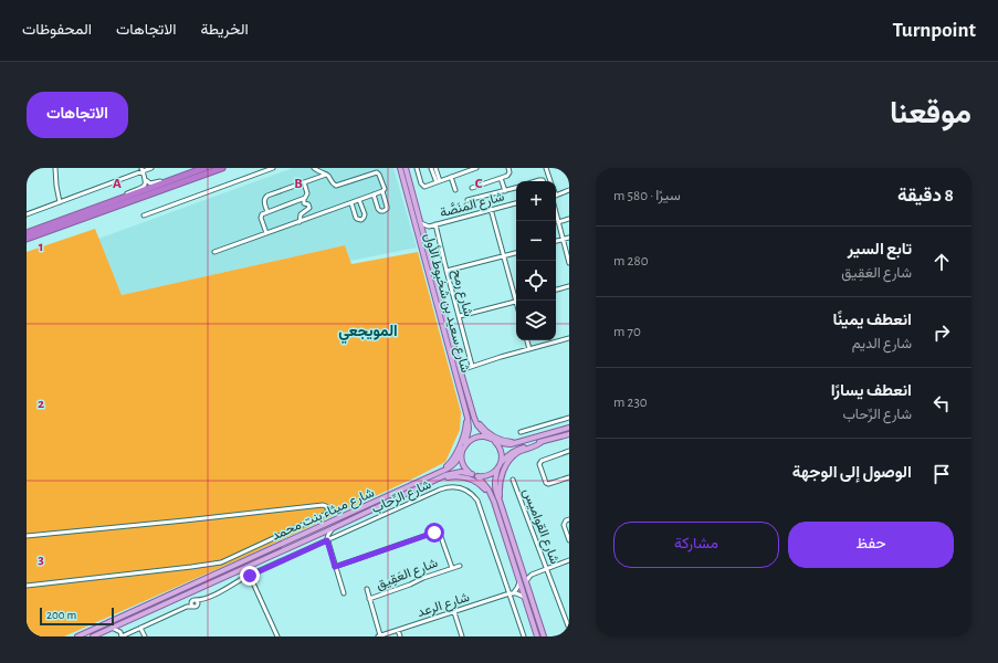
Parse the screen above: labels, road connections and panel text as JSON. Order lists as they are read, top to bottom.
{
  "streets": {
    "main road": ["شارع سعيد بن شخبوط الأول", "شارع ميثاء بنت محمد"],
    "street": [
      "شارع المَنَصَّة",
      "شارع رمح",
      "شارع الرِّحاب",
      "شارع القواميس",
      "شارع العَقِيق",
      "شارع الرعد"
    ]
  },
  "crossings": [
    ["شارع المَنَصَّة", "شارع رمح"],
    ["شارع المَنَصَّة", "شارع سعيد بن شخبوط الأول"],
    ["شارع سعيد بن شخبوط الأول", "شارع ميثاء بنت محمد"],
    ["شارع الرِّحاب", "شارع الرعد"]
  ],
  "districts": ["المويجعي"],
  "scale_bar": "200 m",
  "page": {
    "header": "Turnpoint",
    "nav": ["الخريطة", "الاتجاهات", "المحفوظات"],
    "title": "موقعنا",
    "buttons": [
      "الاتجاهات",
      ["حفظ", "مشاركة"]
    ],
    "heading": ["8 دقيقة", "سيرًا · 580 m"],
    "map_buttons": ["+", "−"],
    "list": [
      ["تابع السير", "شارع العَقِيق", "280 m"],
      ["انعطف يمينًا", "شارع الديم", "70 m"],
      ["انعطف يسارًا", "شارع الرِّحاب", "230 m"],
      "الوصول إلى الوجهة"
    ],
    "scale": "200 m"
  },
  "grid": {
    "columns": ["A", "B", "C"],
    "rows": ["1", "2", "3"]
  }
}
